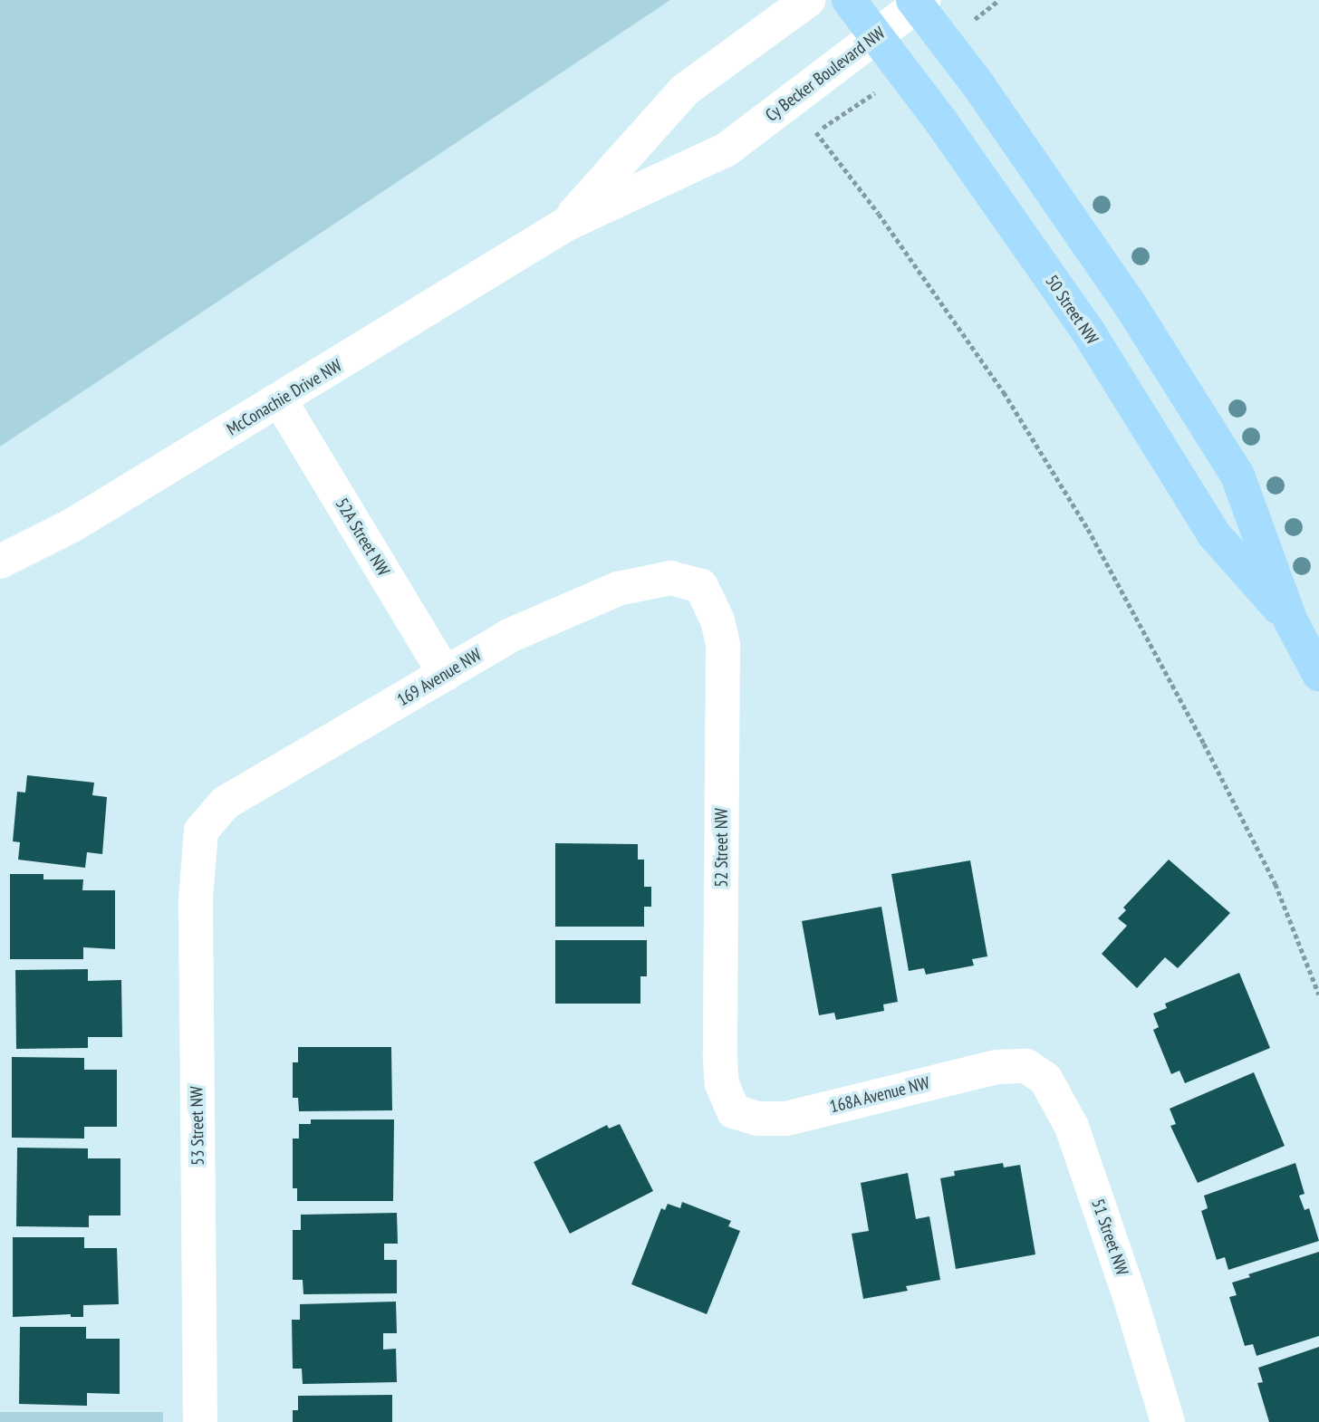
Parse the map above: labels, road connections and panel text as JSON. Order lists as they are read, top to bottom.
{
  "streets": {
    "main road": ["50 Street NW"],
    "street": [
      "Cy Becker Boulevard NW",
      "McConachie Drive NW",
      "52A Street NW",
      "169 Avenue NW",
      "52 Street NW",
      "168A Avenue NW",
      "53 Street NW",
      "51 Street NW"
    ]
  },
  "crossings": [
    ["Cy Becker Boulevard NW", "50 Street NW"],
    ["Cy Becker Boulevard NW", "McConachie Drive NW"],
    ["McConachie Drive NW", "52A Street NW"],
    ["52A Street NW", "169 Avenue NW"],
    ["169 Avenue NW", "52 Street NW"],
    ["169 Avenue NW", "53 Street NW"],
    ["52 Street NW", "168A Avenue NW"],
    ["168A Avenue NW", "51 Street NW"]
  ]
}
